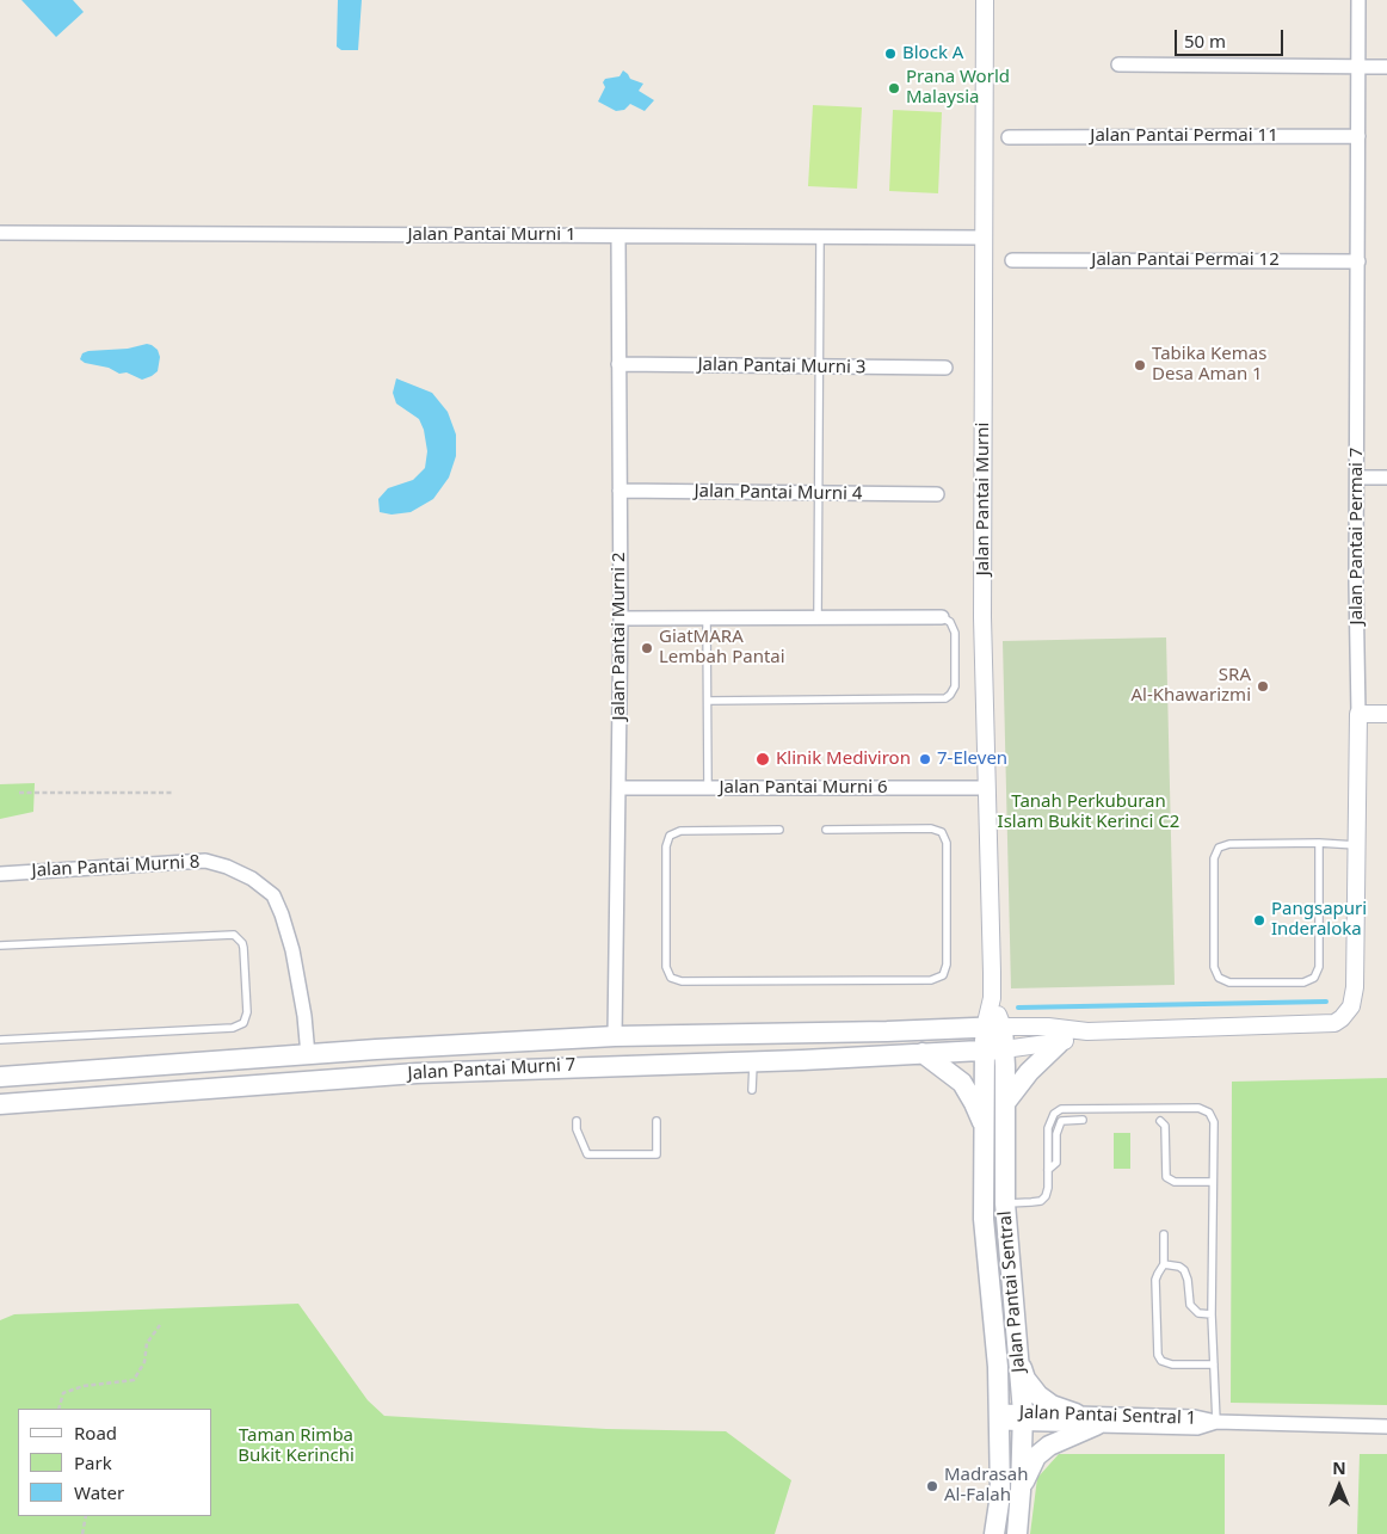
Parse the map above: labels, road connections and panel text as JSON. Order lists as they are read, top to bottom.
{
  "streets": {
    "main road": ["Jalan Pantai Murni 7", "Jalan Pantai Sentral"],
    "street": [
      "Jalan Pantai Permai 11",
      "Jalan Pantai Murni 1",
      "Jalan Pantai Permai 12",
      "Jalan Pantai Murni 3",
      "Jalan Pantai Murni 4",
      "Jalan Pantai Murni",
      "Jalan Pantai Permai 7",
      "Jalan Pantai Murni 2",
      "Jalan Pantai Murni 6",
      "Jalan Pantai Murni 8",
      "Jalan Pantai Sentral 1"
    ]
  },
  "crossings": [
    ["Jalan Pantai Permai 11", "Jalan Pantai Permai 7"],
    ["Jalan Pantai Murni 1", "Jalan Pantai Murni"],
    ["Jalan Pantai Murni 1", "Jalan Pantai Murni 2"],
    ["Jalan Pantai Permai 12", "Jalan Pantai Permai 7"],
    ["Jalan Pantai Murni 3", "Jalan Pantai Murni 2"],
    ["Jalan Pantai Murni 4", "Jalan Pantai Murni 2"],
    ["Jalan Pantai Murni", "Jalan Pantai Murni 6"],
    ["Jalan Pantai Murni", "Jalan Pantai Murni 7"],
    ["Jalan Pantai Murni 2", "Jalan Pantai Murni 6"],
    ["Jalan Pantai Murni 2", "Jalan Pantai Murni 7"],
    ["Jalan Pantai Murni 8", "Jalan Pantai Murni 7"],
    ["Jalan Pantai Murni 7", "Jalan Pantai Sentral"],
    ["Jalan Pantai Sentral", "Jalan Pantai Sentral 1"]
  ],
  "parks": ["Tanah Perkuburan Islam Bukit Kerinci C2", "Taman Rimba Bukit Kerinchi"],
  "places": [
    "Block A",
    "Prana World Malaysia",
    "Tabika Kemas Desa Aman 1",
    "GiatMARA Lembah Pantai",
    "SRA Al-Khawarizmi",
    "Klinik Mediviron",
    "7-Eleven",
    "Pangsapuri Inderaloka",
    "Madrasah Al-Falah"
  ],
  "legend": ["Road", "Park", "Water"],
  "scale_bar": "50 m",
  "north": "top"
}
